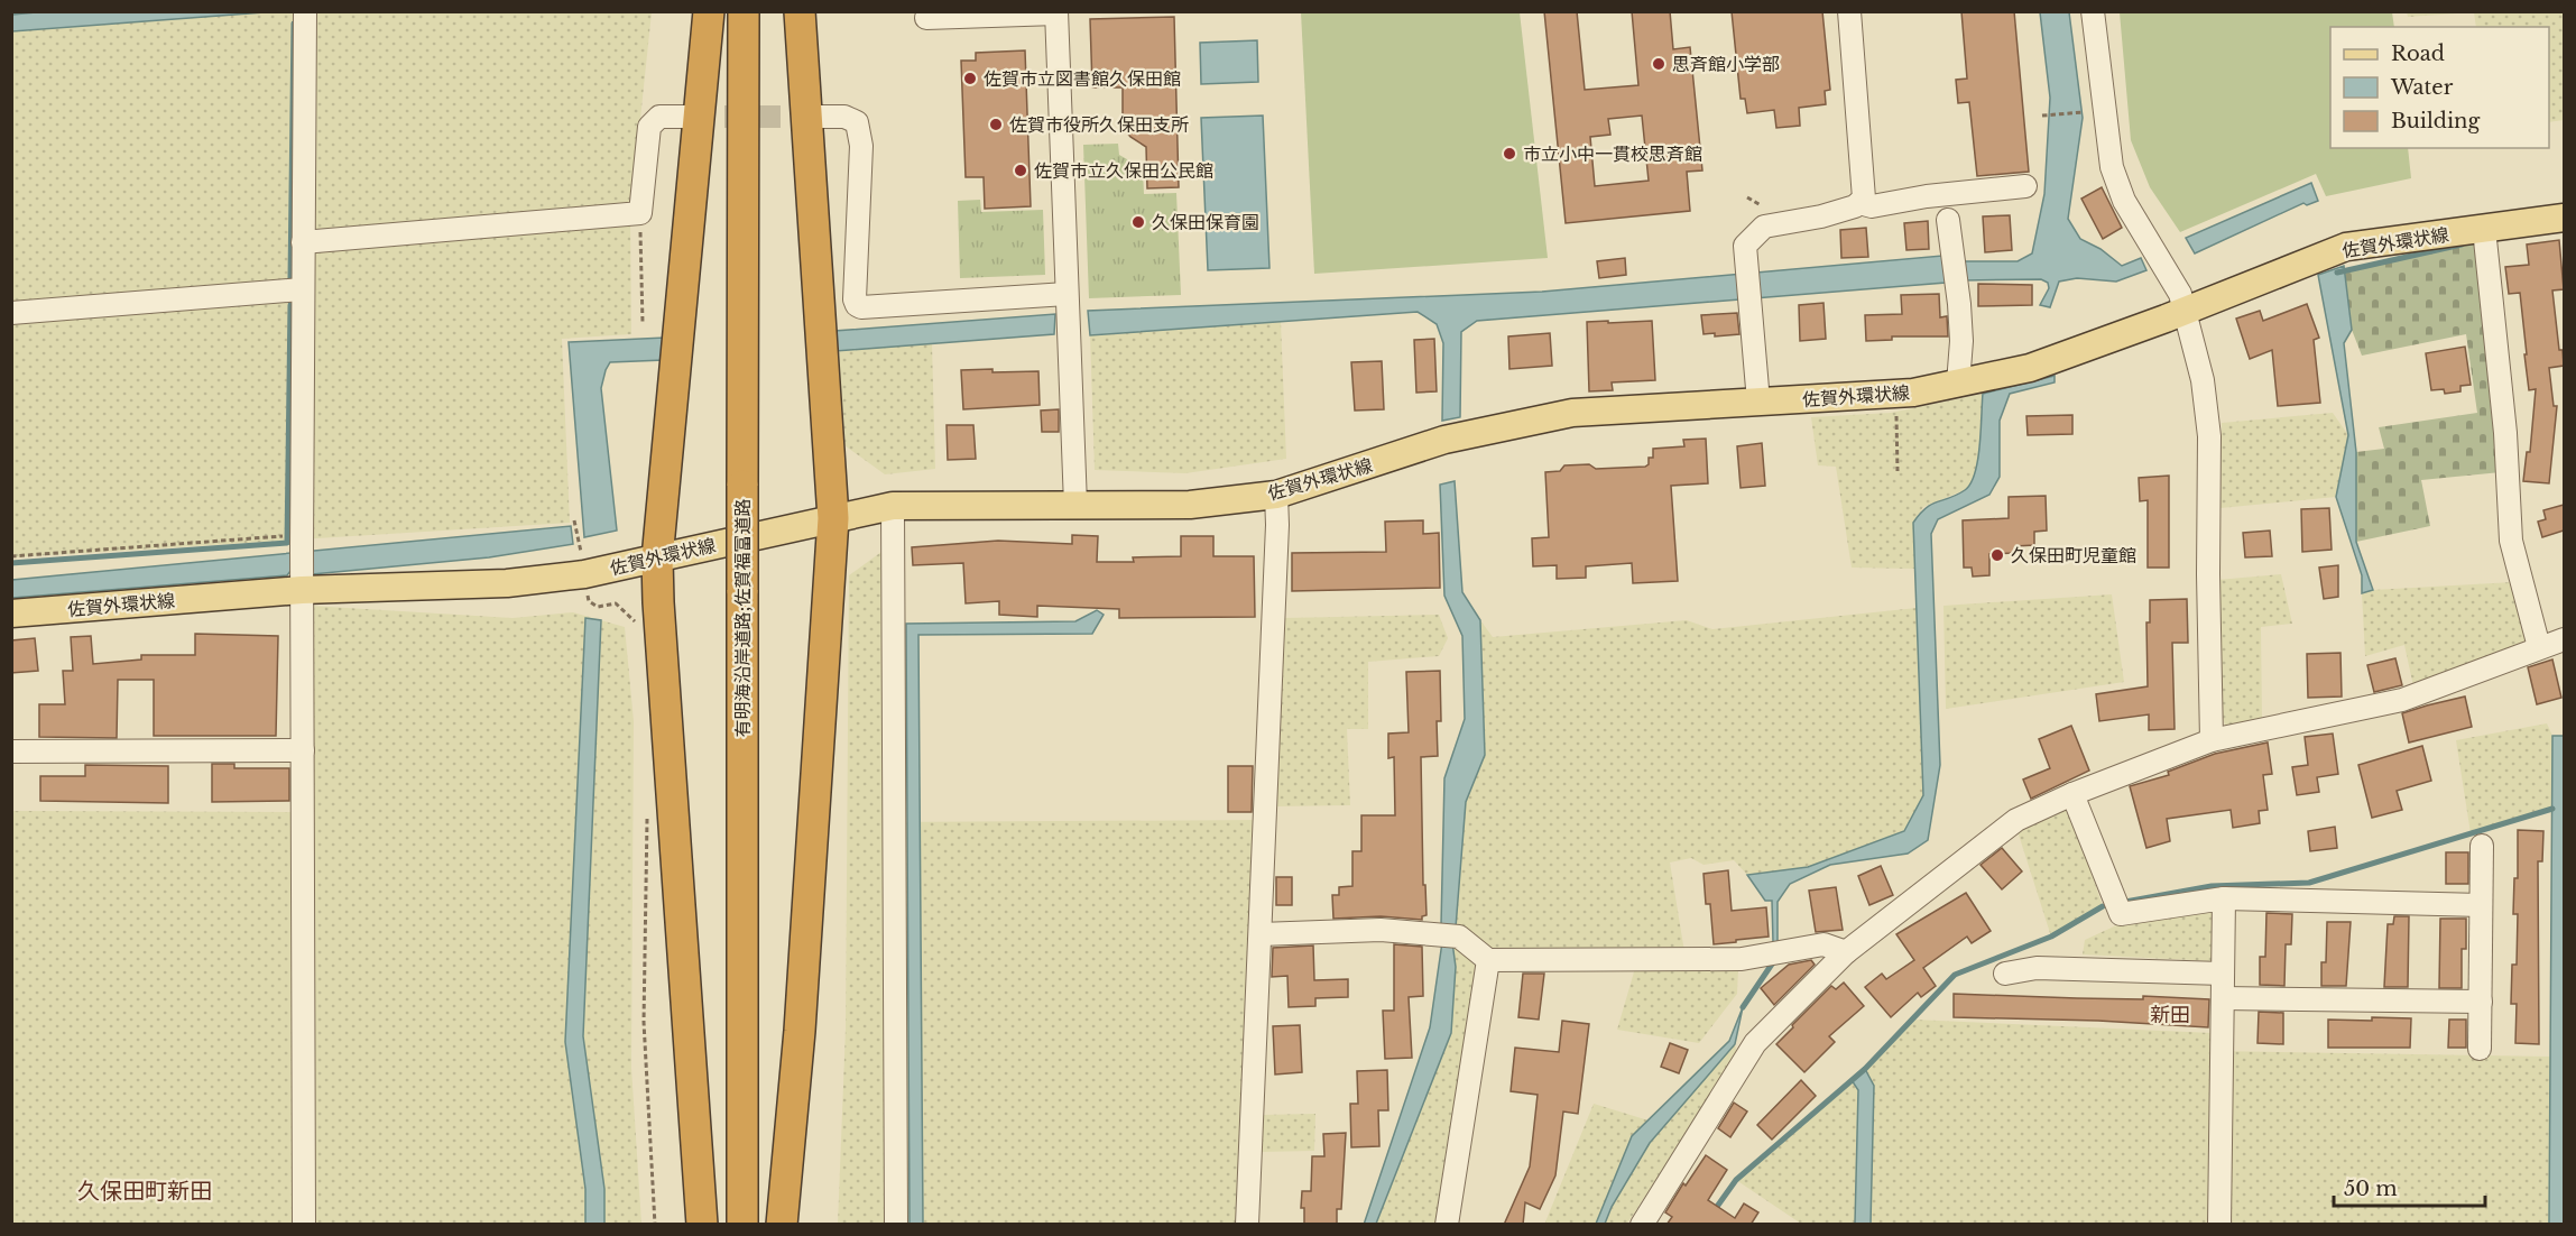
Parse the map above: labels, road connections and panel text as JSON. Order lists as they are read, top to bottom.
{
  "streets": {
    "highway": ["有明海沿岸道路;佐賀福富道路"],
    "main road": ["佐賀外環状線"]
  },
  "districts": ["新田", "久保田町新田"],
  "places": [
    "思斉館小学部",
    "佐賀市立図書館久保田館",
    "佐賀市役所久保田支所",
    "市立小中一貫校思斉館",
    "佐賀市立久保田公民館",
    "久保田保育園",
    "久保田町児童館"
  ],
  "legend": ["Road", "Water", "Building"],
  "scale_bar": "50 m"
}
